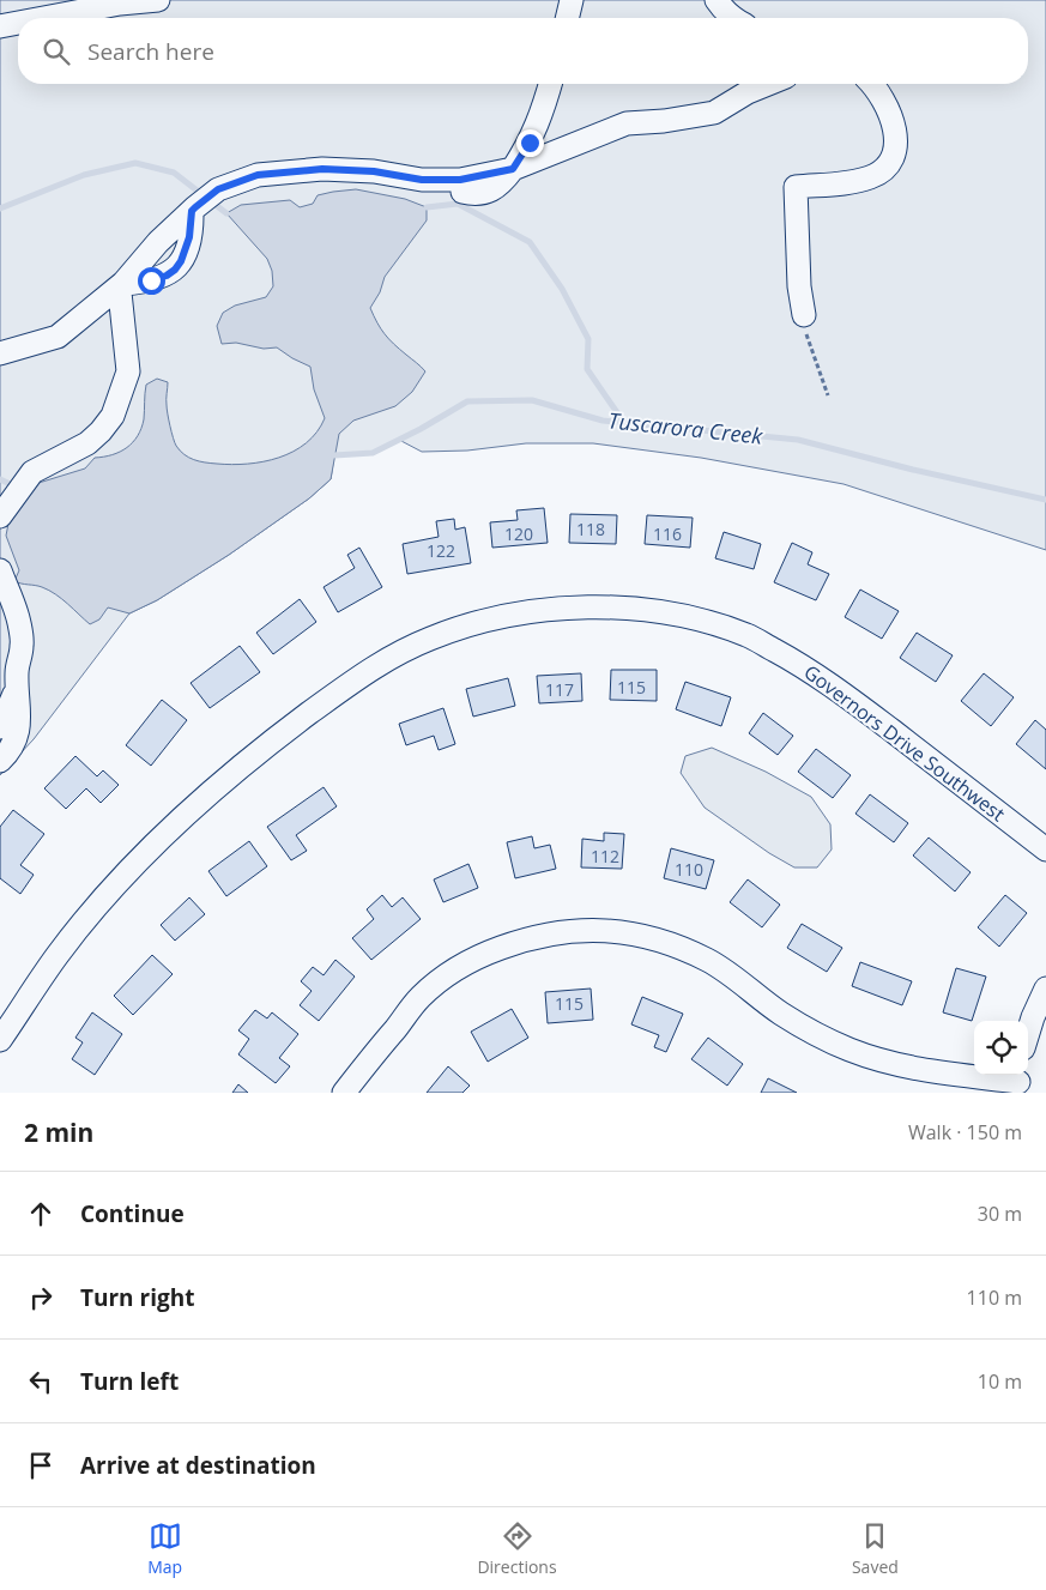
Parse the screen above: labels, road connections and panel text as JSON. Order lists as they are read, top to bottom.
{
  "streets": {
    "street": ["Governors Drive Southwest"]
  },
  "water": ["Tuscarora Creek"],
  "house_numbers": [
    "118",
    "120",
    "116",
    "122",
    "115",
    "117",
    "112",
    "110",
    "115"
  ],
  "page": {
    "search": "Search here",
    "heading": ["2 min", "Walk · 150 m"],
    "list": [
      ["Continue", "30 m"],
      ["Turn right", "110 m"],
      ["Turn left", "10 m"],
      "Arrive at destination"
    ],
    "nav": ["Map", "Directions", "Saved"]
  }
}
